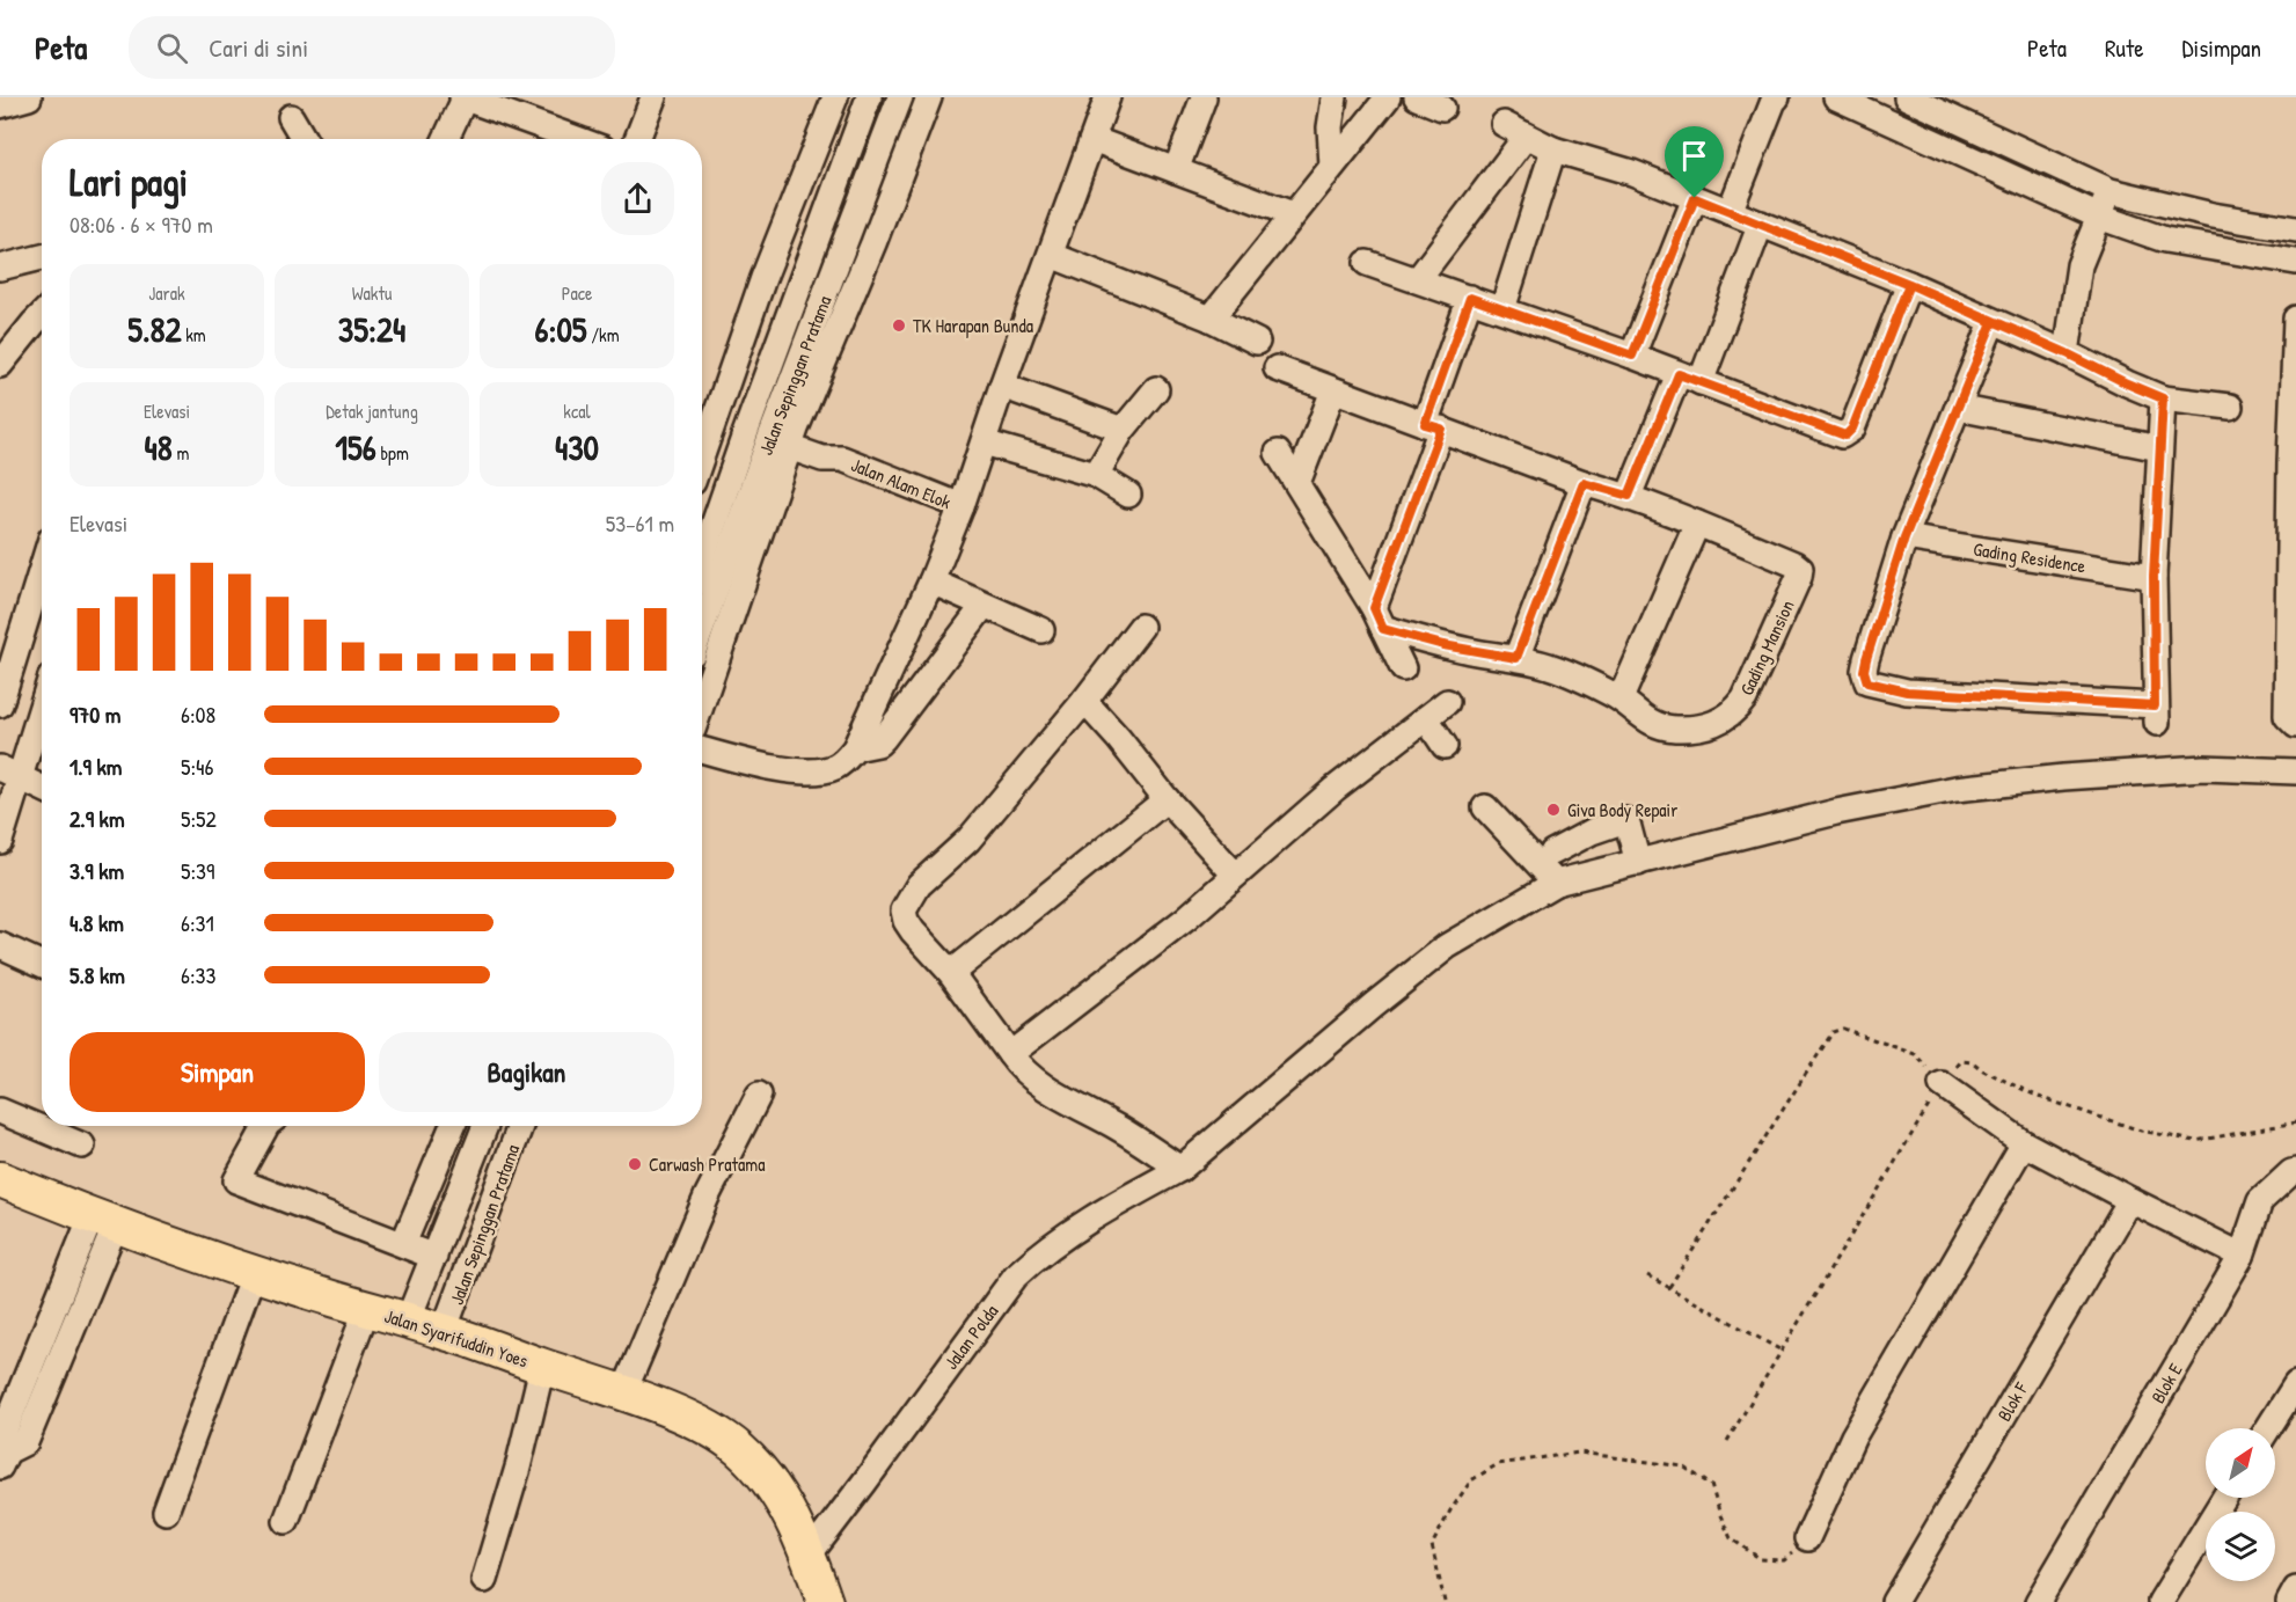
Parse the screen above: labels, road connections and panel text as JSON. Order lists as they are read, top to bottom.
{
  "streets": {
    "highway": ["Jalan Syarifuddin Yoes"],
    "street": [
      "Jalan Sepinggan Pratama",
      "Jalan Alam Elok",
      "Gading Residence",
      "Gading Mansion",
      "Jalan Polda",
      "Blok E",
      "Blok F"
    ]
  },
  "crossings": [
    ["Jalan Sepinggan Pratama", "Jalan Alam Elok"],
    ["Jalan Sepinggan Pratama", "Jalan Syarifuddin Yoes"],
    ["Jalan Polda", "Jalan Syarifuddin Yoes"]
  ],
  "places": ["TK Harapan Bunda", "Giva Body Repair", "Carwash Pratama"],
  "north": "top right",
  "page": {
    "header": "Peta",
    "search": "Cari di sini",
    "nav": ["Peta", "Rute", "Disimpan"],
    "heading": ["Lari pagi", "08:06 · 6 × 970 m"],
    "stats": [
      ["Jarak", "5.82 km"],
      ["Waktu", "35:24"],
      ["Pace", "6:05 /km"],
      ["Elevasi", "48 m"],
      ["Detak jantung", "156 bpm"],
      ["kcal", "430"]
    ],
    "chart": ["Elevasi", "53–61 m"],
    "list": [
      {
        "name": "970 m",
        "note": "6:08"
      },
      {
        "name": "1.9 km",
        "note": "5:46"
      },
      {
        "name": "2.9 km",
        "note": "5:52"
      },
      {
        "name": "3.9 km",
        "note": "5:39"
      },
      {
        "name": "4.8 km",
        "note": "6:31"
      },
      {
        "name": "5.8 km",
        "note": "6:33"
      }
    ],
    "buttons": ["Simpan", "Bagikan"]
  }
}
